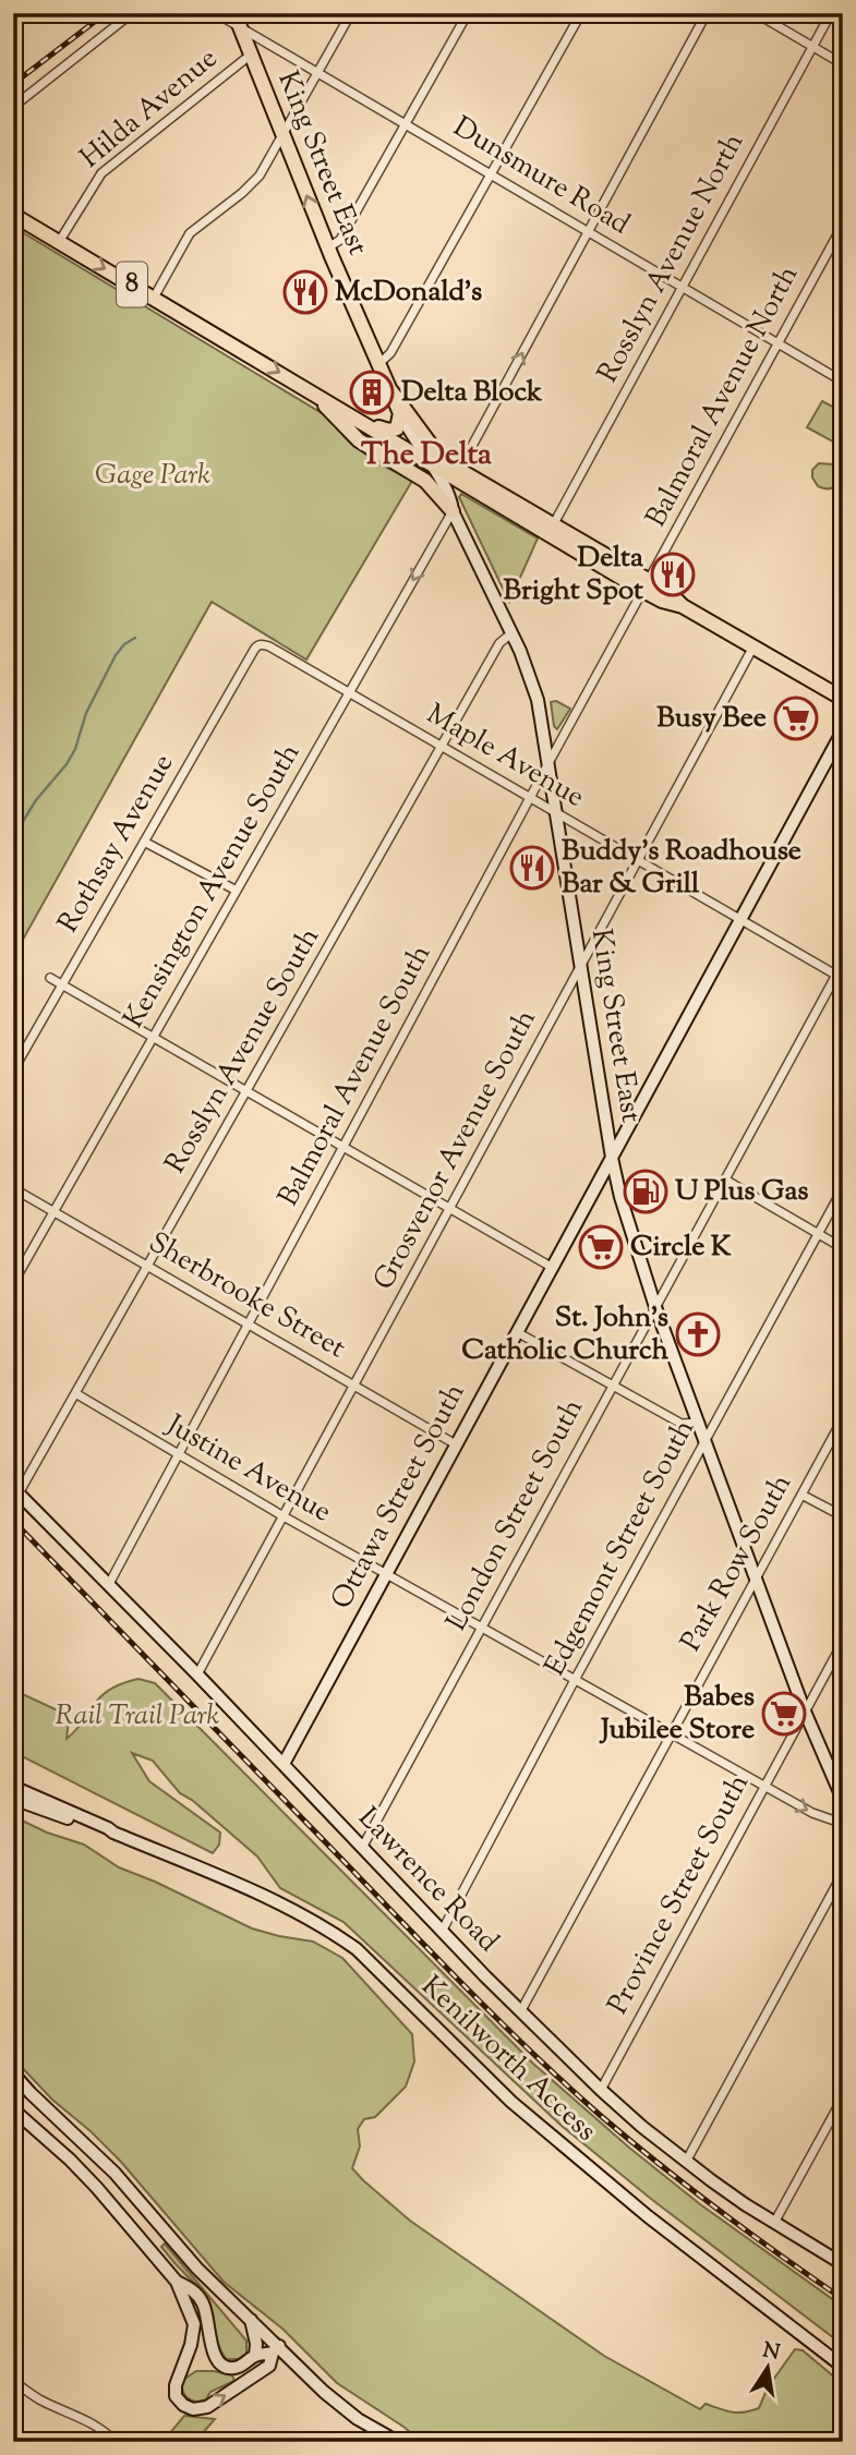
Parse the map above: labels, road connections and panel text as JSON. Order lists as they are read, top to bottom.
{
  "streets": {
    "main road": [
      "King Street East",
      "8",
      "Ottawa Street South",
      "Lawrence Road",
      "Kenilworth Access"
    ],
    "street": [
      "Hilda Avenue",
      "Dunsmure Road",
      "Rosslyn Avenue North",
      "Balmoral Avenue North",
      "Maple Avenue",
      "Rothsay Avenue",
      "Kensington Avenue South",
      "Rosslyn Avenue South",
      "Balmoral Avenue South",
      "Grosvenor Avenue South",
      "Sherbrooke Street",
      "Justine Avenue",
      "London Street South",
      "Edgemont Street South",
      "Park Row South",
      "Province Street South"
    ]
  },
  "crossings": [
    ["Hilda Avenue", "King Street East"],
    ["Hilda Avenue", "8"],
    ["King Street East", "Dunsmure Road"],
    ["King Street East", "8"],
    ["King Street East", "Maple Avenue"],
    ["King Street East", "Kensington Avenue South"],
    ["King Street East", "Rosslyn Avenue South"],
    ["King Street East", "Balmoral Avenue South"],
    ["King Street East", "Grosvenor Avenue South"],
    ["King Street East", "Ottawa Street South"],
    ["King Street East", "London Street South"],
    ["King Street East", "Edgemont Street South"],
    ["King Street East", "Park Row South"],
    ["King Street East", "Province Street South"],
    ["Dunsmure Road", "Rosslyn Avenue North"],
    ["Dunsmure Road", "Balmoral Avenue North"],
    ["Rosslyn Avenue North", "8"],
    ["8", "Balmoral Avenue North"],
    ["8", "Balmoral Avenue South"],
    ["8", "Grosvenor Avenue South"],
    ["Balmoral Avenue North", "Balmoral Avenue South"],
    ["Maple Avenue", "Rothsay Avenue"],
    ["Maple Avenue", "Kensington Avenue South"],
    ["Maple Avenue", "Rosslyn Avenue South"],
    ["Maple Avenue", "Balmoral Avenue South"],
    ["Maple Avenue", "Grosvenor Avenue South"],
    ["Maple Avenue", "Ottawa Street South"],
    ["Maple Avenue", "London Street South"],
    ["Kensington Avenue South", "Sherbrooke Street"],
    ["Rosslyn Avenue South", "Sherbrooke Street"],
    ["Rosslyn Avenue South", "Justine Avenue"],
    ["Rosslyn Avenue South", "Lawrence Road"],
    ["Balmoral Avenue South", "Sherbrooke Street"],
    ["Balmoral Avenue South", "Justine Avenue"],
    ["Balmoral Avenue South", "Lawrence Road"],
    ["Grosvenor Avenue South", "Sherbrooke Street"],
    ["Grosvenor Avenue South", "Justine Avenue"],
    ["Grosvenor Avenue South", "Lawrence Road"],
    ["Sherbrooke Street", "Ottawa Street South"],
    ["Justine Avenue", "Ottawa Street South"],
    ["Justine Avenue", "London Street South"],
    ["Justine Avenue", "Edgemont Street South"],
    ["Justine Avenue", "Park Row South"],
    ["Justine Avenue", "Province Street South"],
    ["Ottawa Street South", "Lawrence Road"],
    ["London Street South", "Lawrence Road"],
    ["Edgemont Street South", "Lawrence Road"],
    ["Park Row South", "Lawrence Road"],
    ["Lawrence Road", "Province Street South"]
  ],
  "districts": ["The Delta"],
  "parks": ["Gage Park", "Rail Trail Park"],
  "places": {
    "restaurant": ["McDonald's", "Delta Bright Spot", "Buddy's Roadhouse Bar & Grill"],
    "building": ["Delta Block"],
    "supermarket": ["Busy Bee", "Circle K", "Babes Jubilee Store"],
    "fuel station": ["U Plus Gas"],
    "church": ["St. John's Catholic Church"]
  },
  "north": "top"
}
